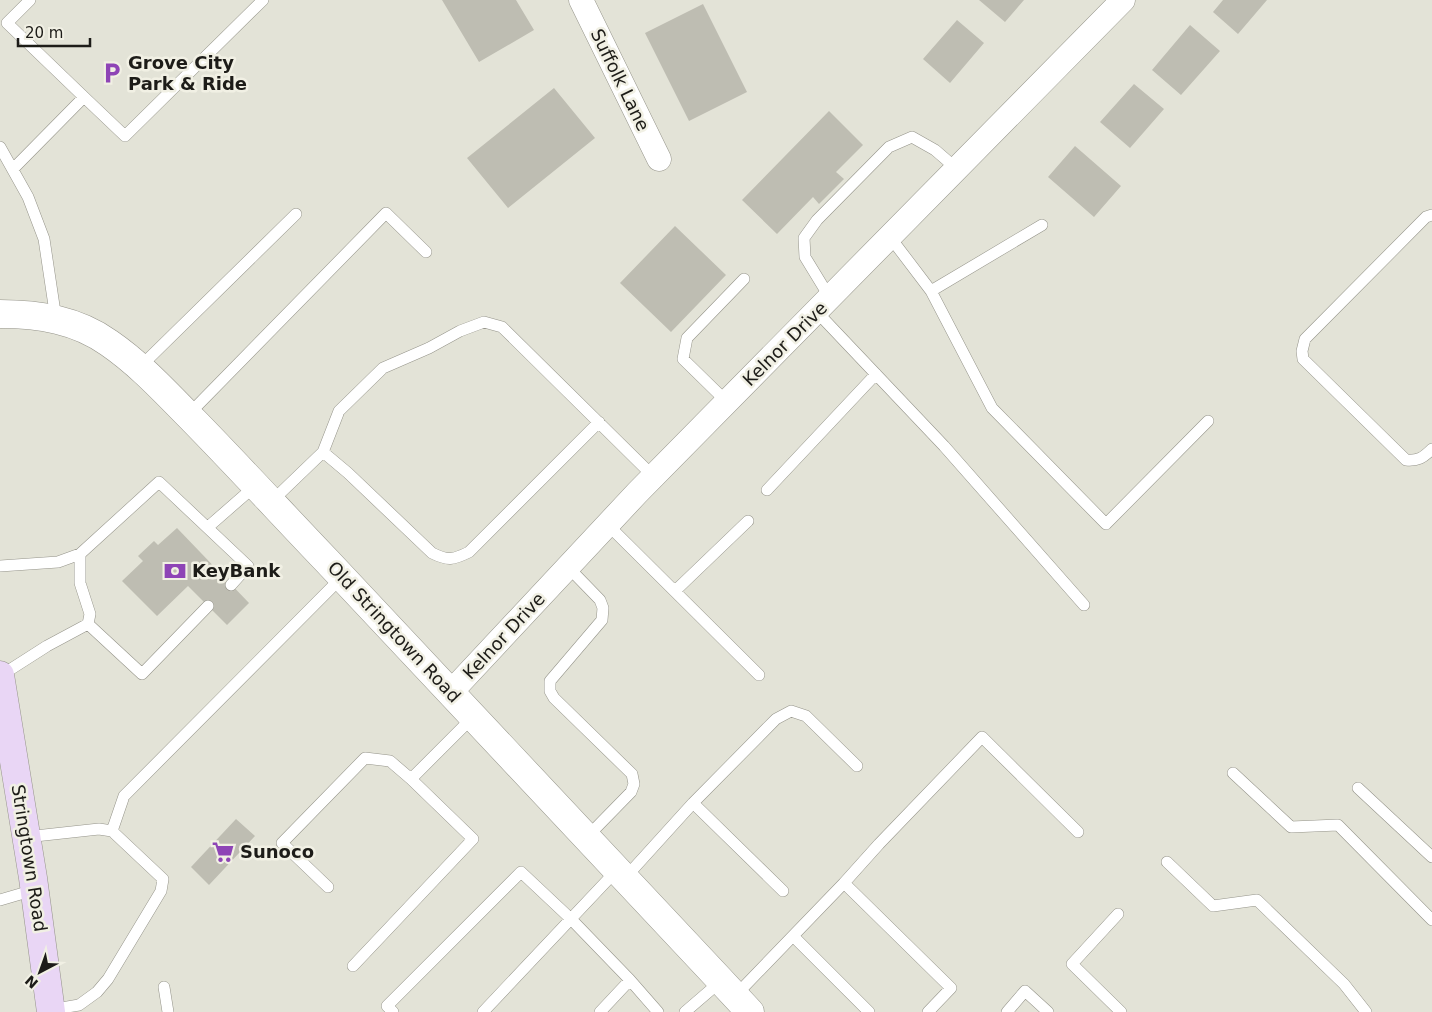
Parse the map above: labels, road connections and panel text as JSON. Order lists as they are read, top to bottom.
{
  "streets": {
    "main road": ["Stringtown Road"],
    "street": ["Suffolk Lane", "Kelnor Drive", "Old Stringtown Road"]
  },
  "crossings": [
    ["Kelnor Drive", "Old Stringtown Road"]
  ],
  "places": {
    "parking": ["Grove City Park & Ride"],
    "bank": ["KeyBank"],
    "supermarket": ["Sunoco"]
  },
  "scale_bar": "20 m",
  "north": "bottom left"
}
